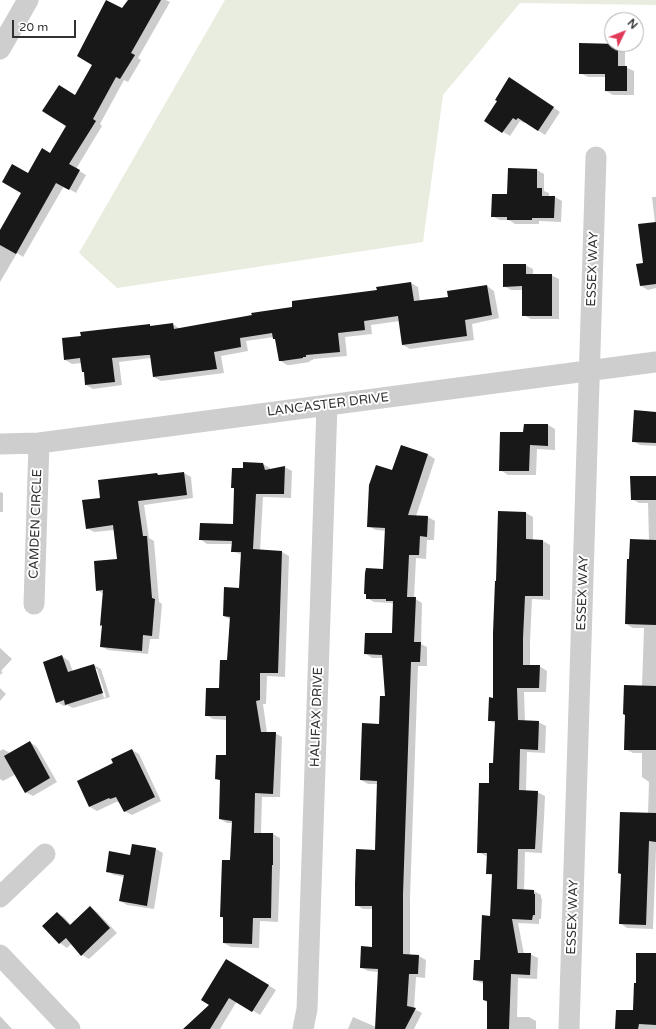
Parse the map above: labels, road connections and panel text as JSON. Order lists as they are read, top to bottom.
{
  "streets": {
    "street": [
      "ESSEX WAY",
      "LANCASTER DRIVE",
      "CAMDEN CIRCLE",
      "HALIFAX DRIVE"
    ]
  },
  "crossings": [
    ["ESSEX WAY", "LANCASTER DRIVE"],
    ["LANCASTER DRIVE", "CAMDEN CIRCLE"],
    ["LANCASTER DRIVE", "HALIFAX DRIVE"]
  ],
  "scale_bar": "20 m",
  "north": "top right"
}
